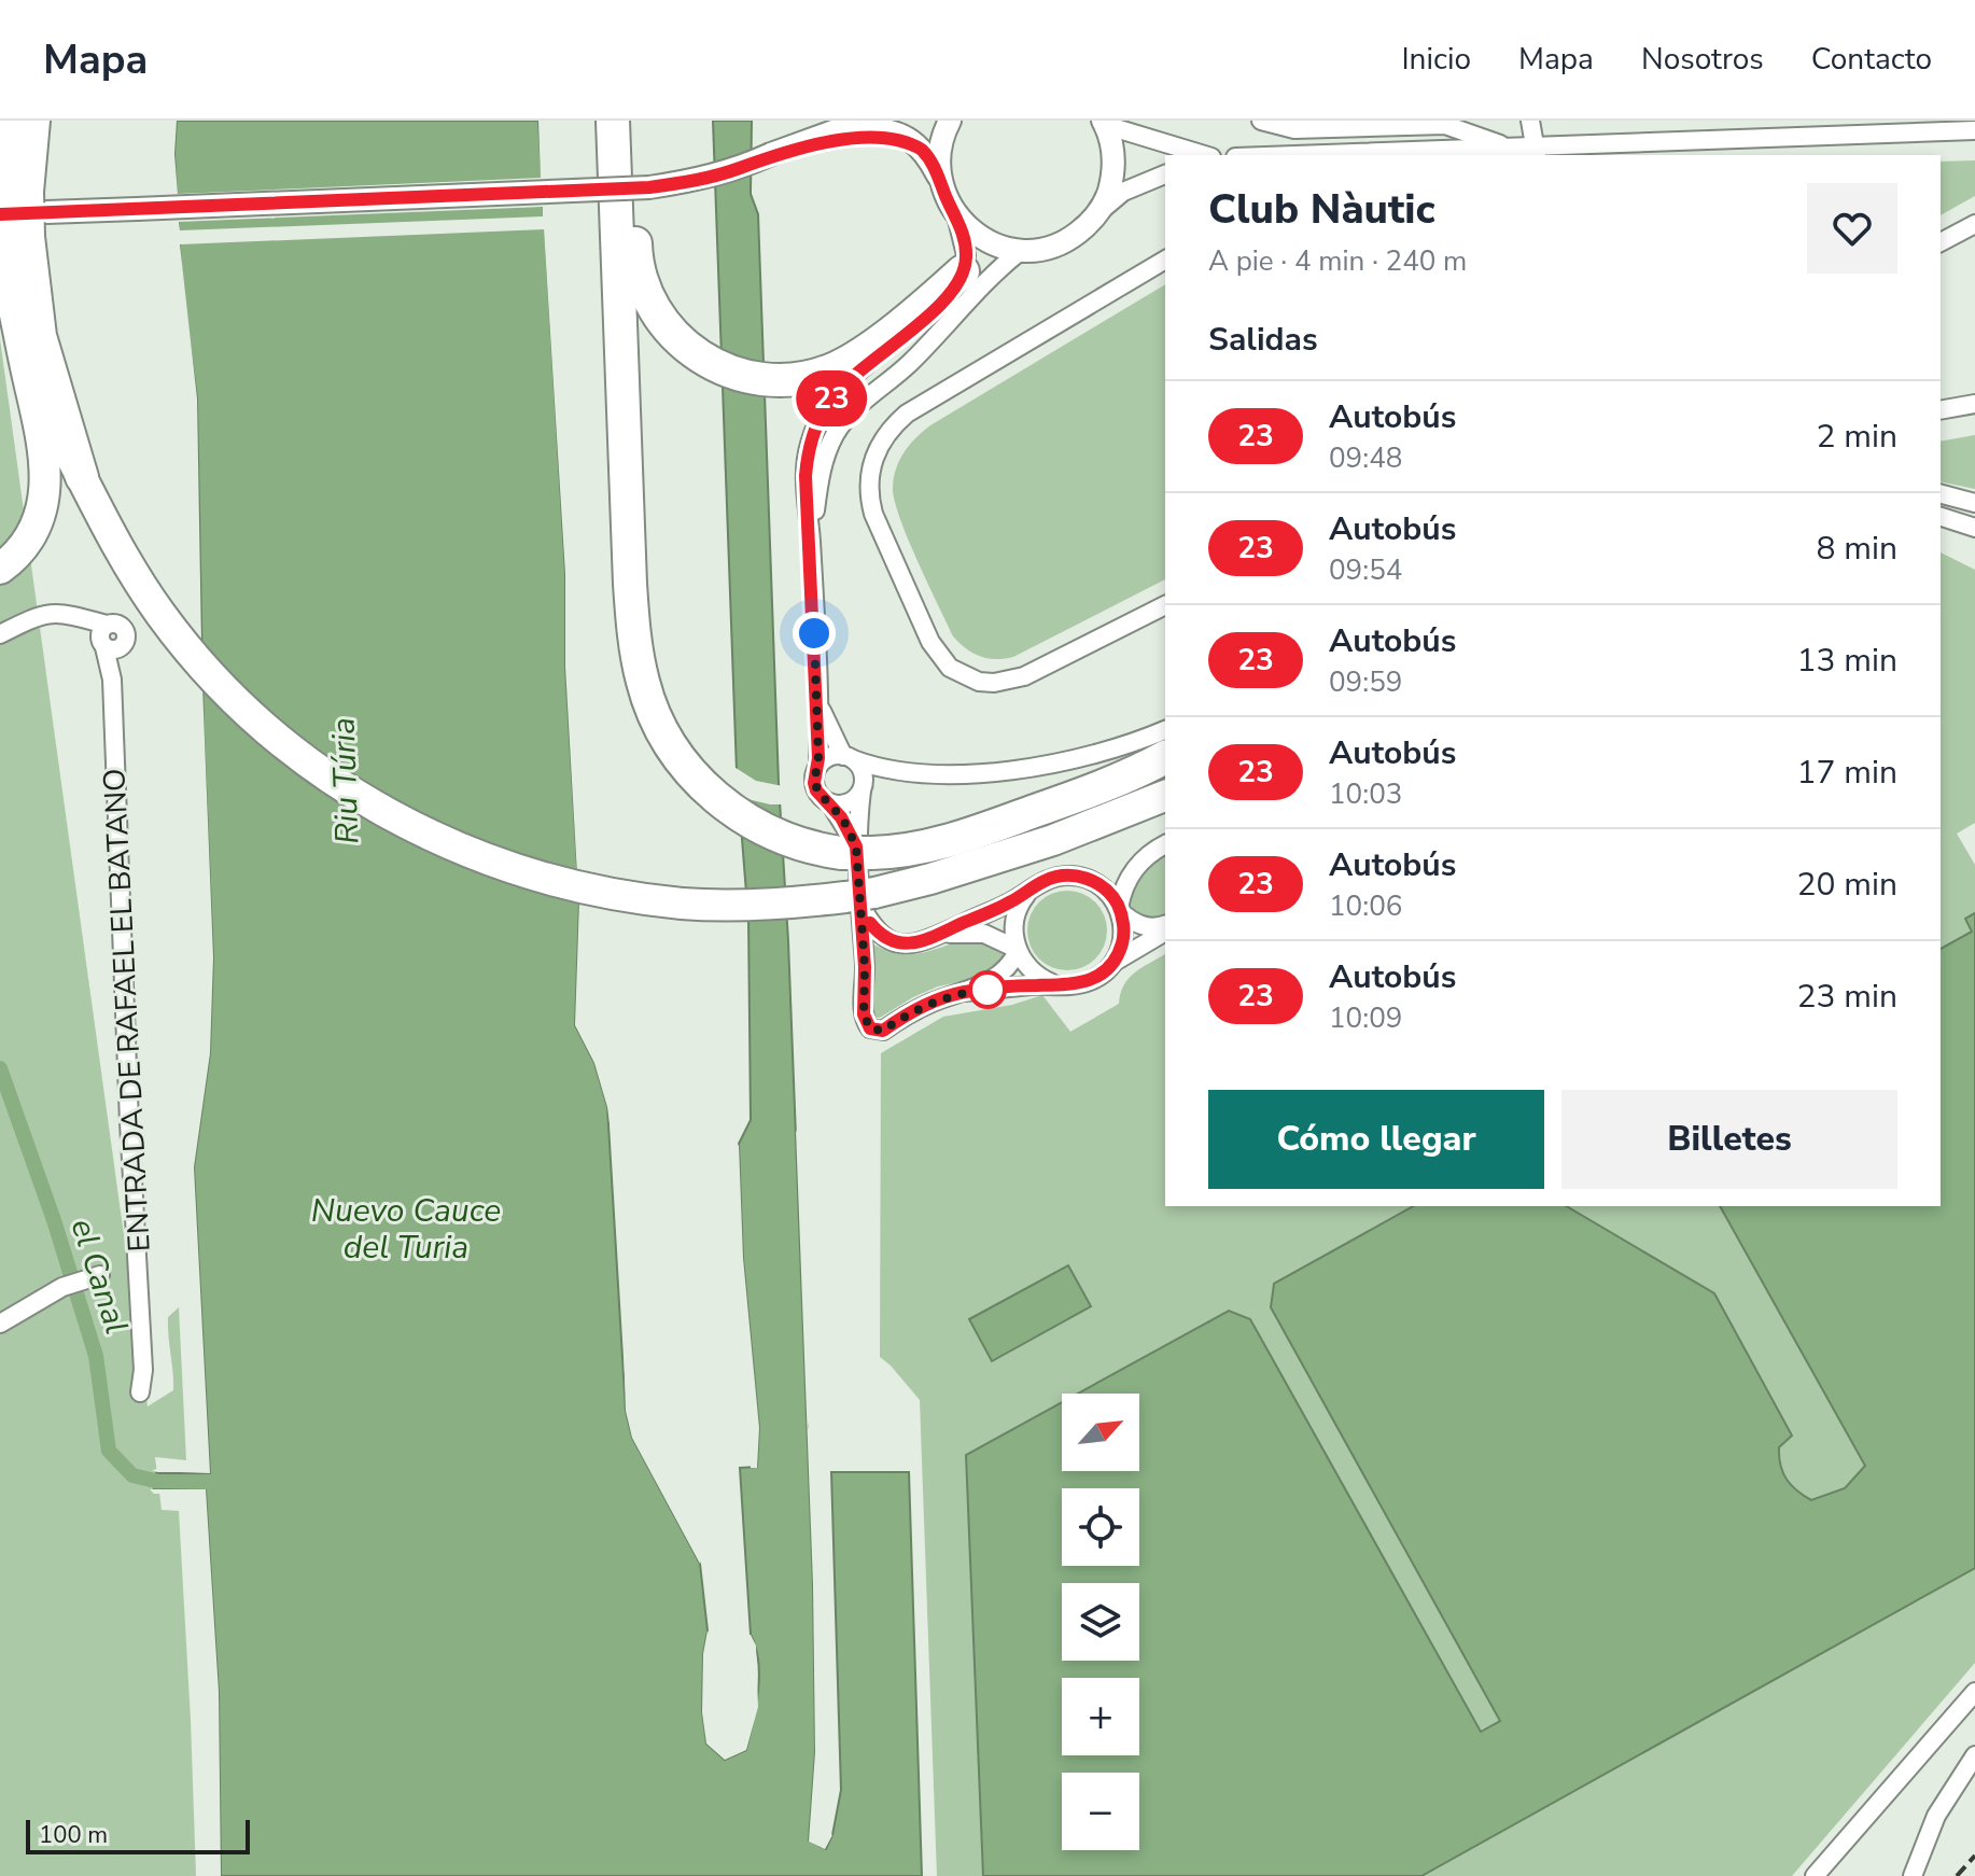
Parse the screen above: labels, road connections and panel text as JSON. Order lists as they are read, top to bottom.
{
  "streets": {
    "street": ["ENTRADA DE RAFAEL EL BATANO"]
  },
  "water": ["Riu Túria", "Nuevo Cauce del Turia", "el Canal"],
  "lines": ["bus line 23"],
  "scale_bar": "100 m",
  "north": "top right",
  "page": {
    "header": "Mapa",
    "nav": [
      "Inicio",
      "Mapa",
      "Nosotros",
      "Contacto"
    ],
    "on_map": "23",
    "heading": [
      ["Club Nàutic", "A pie · 4 min · 240 m"],
      "Salidas"
    ],
    "list": [
      {
        "mark": "23",
        "name": "Autobús",
        "note": "09:48",
        "value": "2 min"
      },
      {
        "mark": "23",
        "name": "Autobús",
        "note": "09:54",
        "value": "8 min"
      },
      {
        "mark": "23",
        "name": "Autobús",
        "note": "09:59",
        "value": "13 min"
      },
      {
        "mark": "23",
        "name": "Autobús",
        "note": "10:03",
        "value": "17 min"
      },
      {
        "mark": "23",
        "name": "Autobús",
        "note": "10:06",
        "value": "20 min"
      },
      {
        "mark": "23",
        "name": "Autobús",
        "note": "10:09",
        "value": "23 min"
      }
    ],
    "buttons": ["Cómo llegar", "Billetes"],
    "map_buttons": ["+", "−"],
    "scale": "100 m"
  }
}
